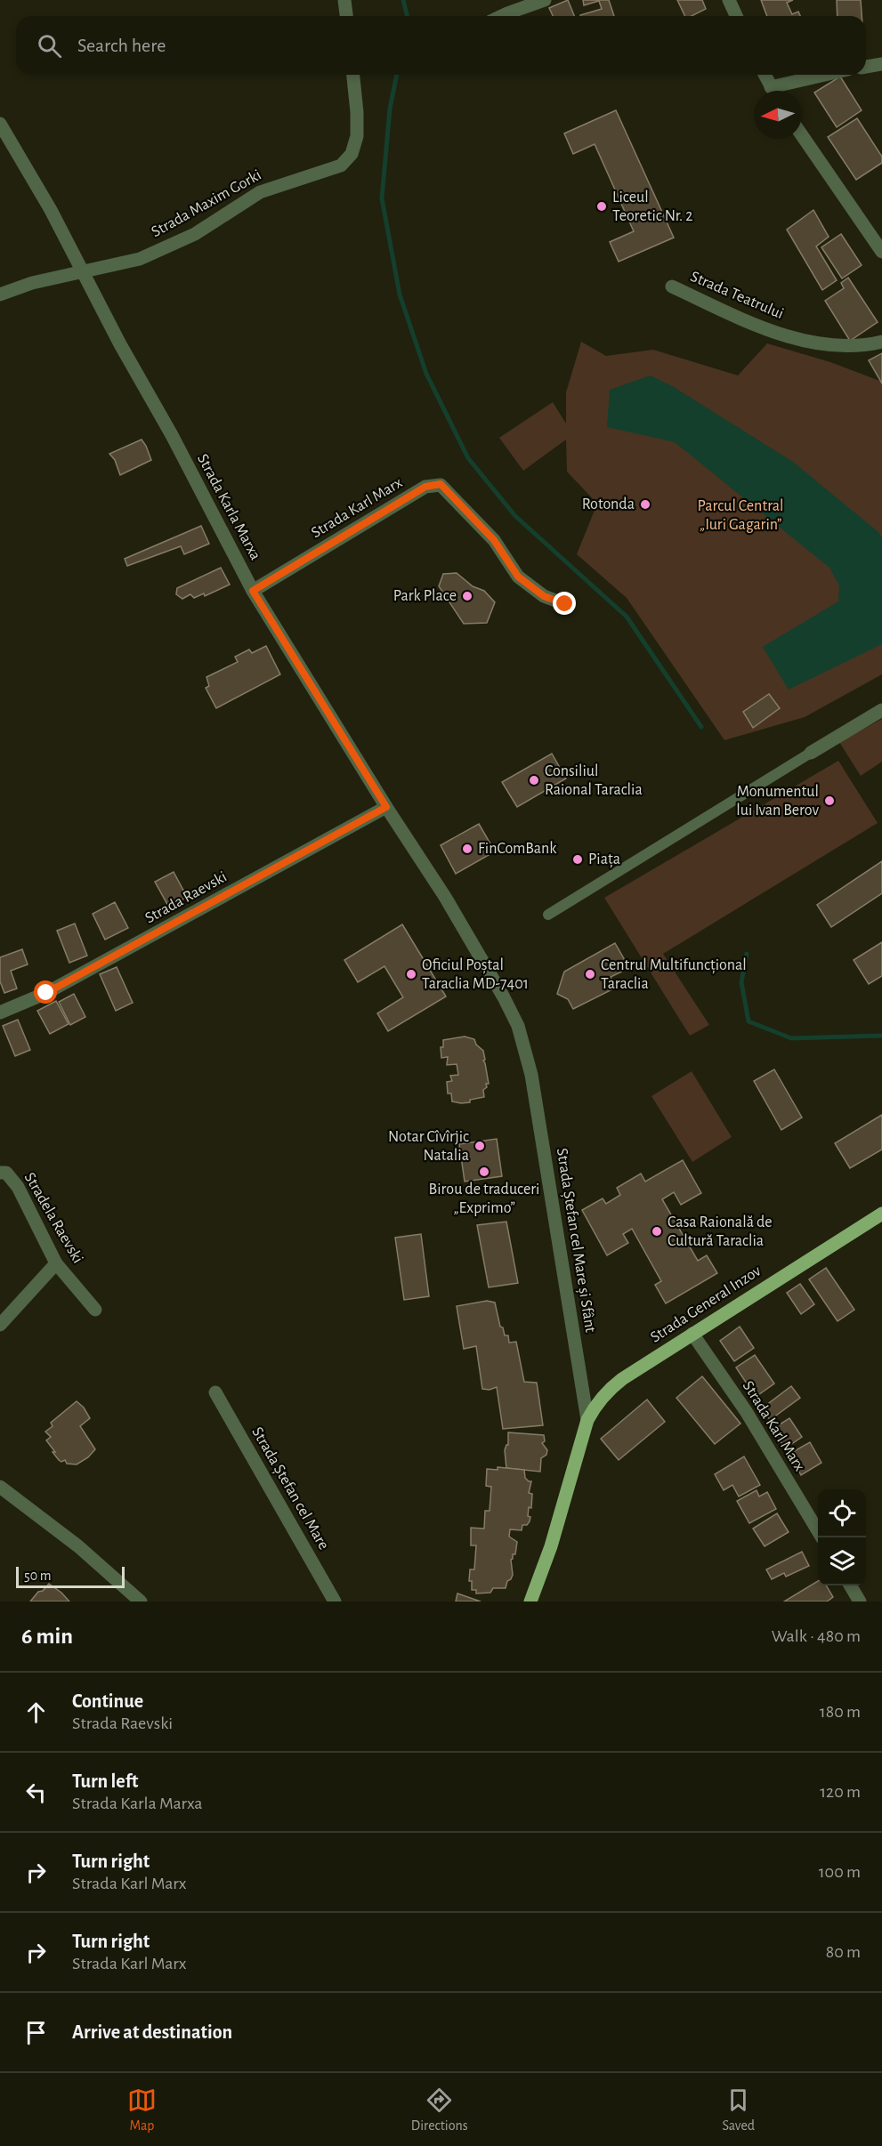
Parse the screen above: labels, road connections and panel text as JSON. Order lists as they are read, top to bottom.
{
  "streets": {
    "main road": ["Strada Ștefan cel Mare și Sfânt", "Strada General Inzov"],
    "street": [
      "Strada Maxim Gorki",
      "Strada Teatrului",
      "Strada Karla Marxa",
      "Strada Karl Marx",
      "Strada Raevski",
      "Stradela Raevski",
      "Strada Ștefan cel Mare"
    ]
  },
  "crossings": [
    ["Strada Maxim Gorki", "Strada Karla Marxa"],
    ["Strada Karla Marxa", "Strada Karl Marx"],
    ["Strada Karla Marxa", "Strada Raevski"],
    ["Strada Karla Marxa", "Strada Ștefan cel Mare și Sfânt"],
    ["Strada Karl Marx", "Strada General Inzov"],
    ["Strada Ștefan cel Mare și Sfânt", "Strada General Inzov"]
  ],
  "parks": ["Parcul Central „Iuri Gagarin”"],
  "places": [
    "Liceul Teoretic Nr. 2",
    "Rotonda",
    "Park Place",
    "Consiliul Raional Taraclia",
    "Monumentul lui Ivan Berov",
    "FinComBank",
    "Piața",
    "Oficiul Poștal Taraclia MD-7401",
    "Centrul Multifuncțional Taraclia",
    "Notar Cîvîrjic Natalia",
    "Birou de traduceri „Exprimo”",
    "Casa Raională de Cultură Taraclia"
  ],
  "scale_bar": "50 m",
  "north": "left",
  "page": {
    "search": "Search here",
    "scale": "50 m",
    "heading": ["6 min", "Walk · 480 m"],
    "list": [
      ["Continue", "Strada Raevski", "180 m"],
      ["Turn left", "Strada Karla Marxa", "120 m"],
      ["Turn right", "Strada Karl Marx", "100 m"],
      ["Turn right", "Strada Karl Marx", "80 m"],
      "Arrive at destination"
    ],
    "nav": ["Map", "Directions", "Saved"]
  }
}
